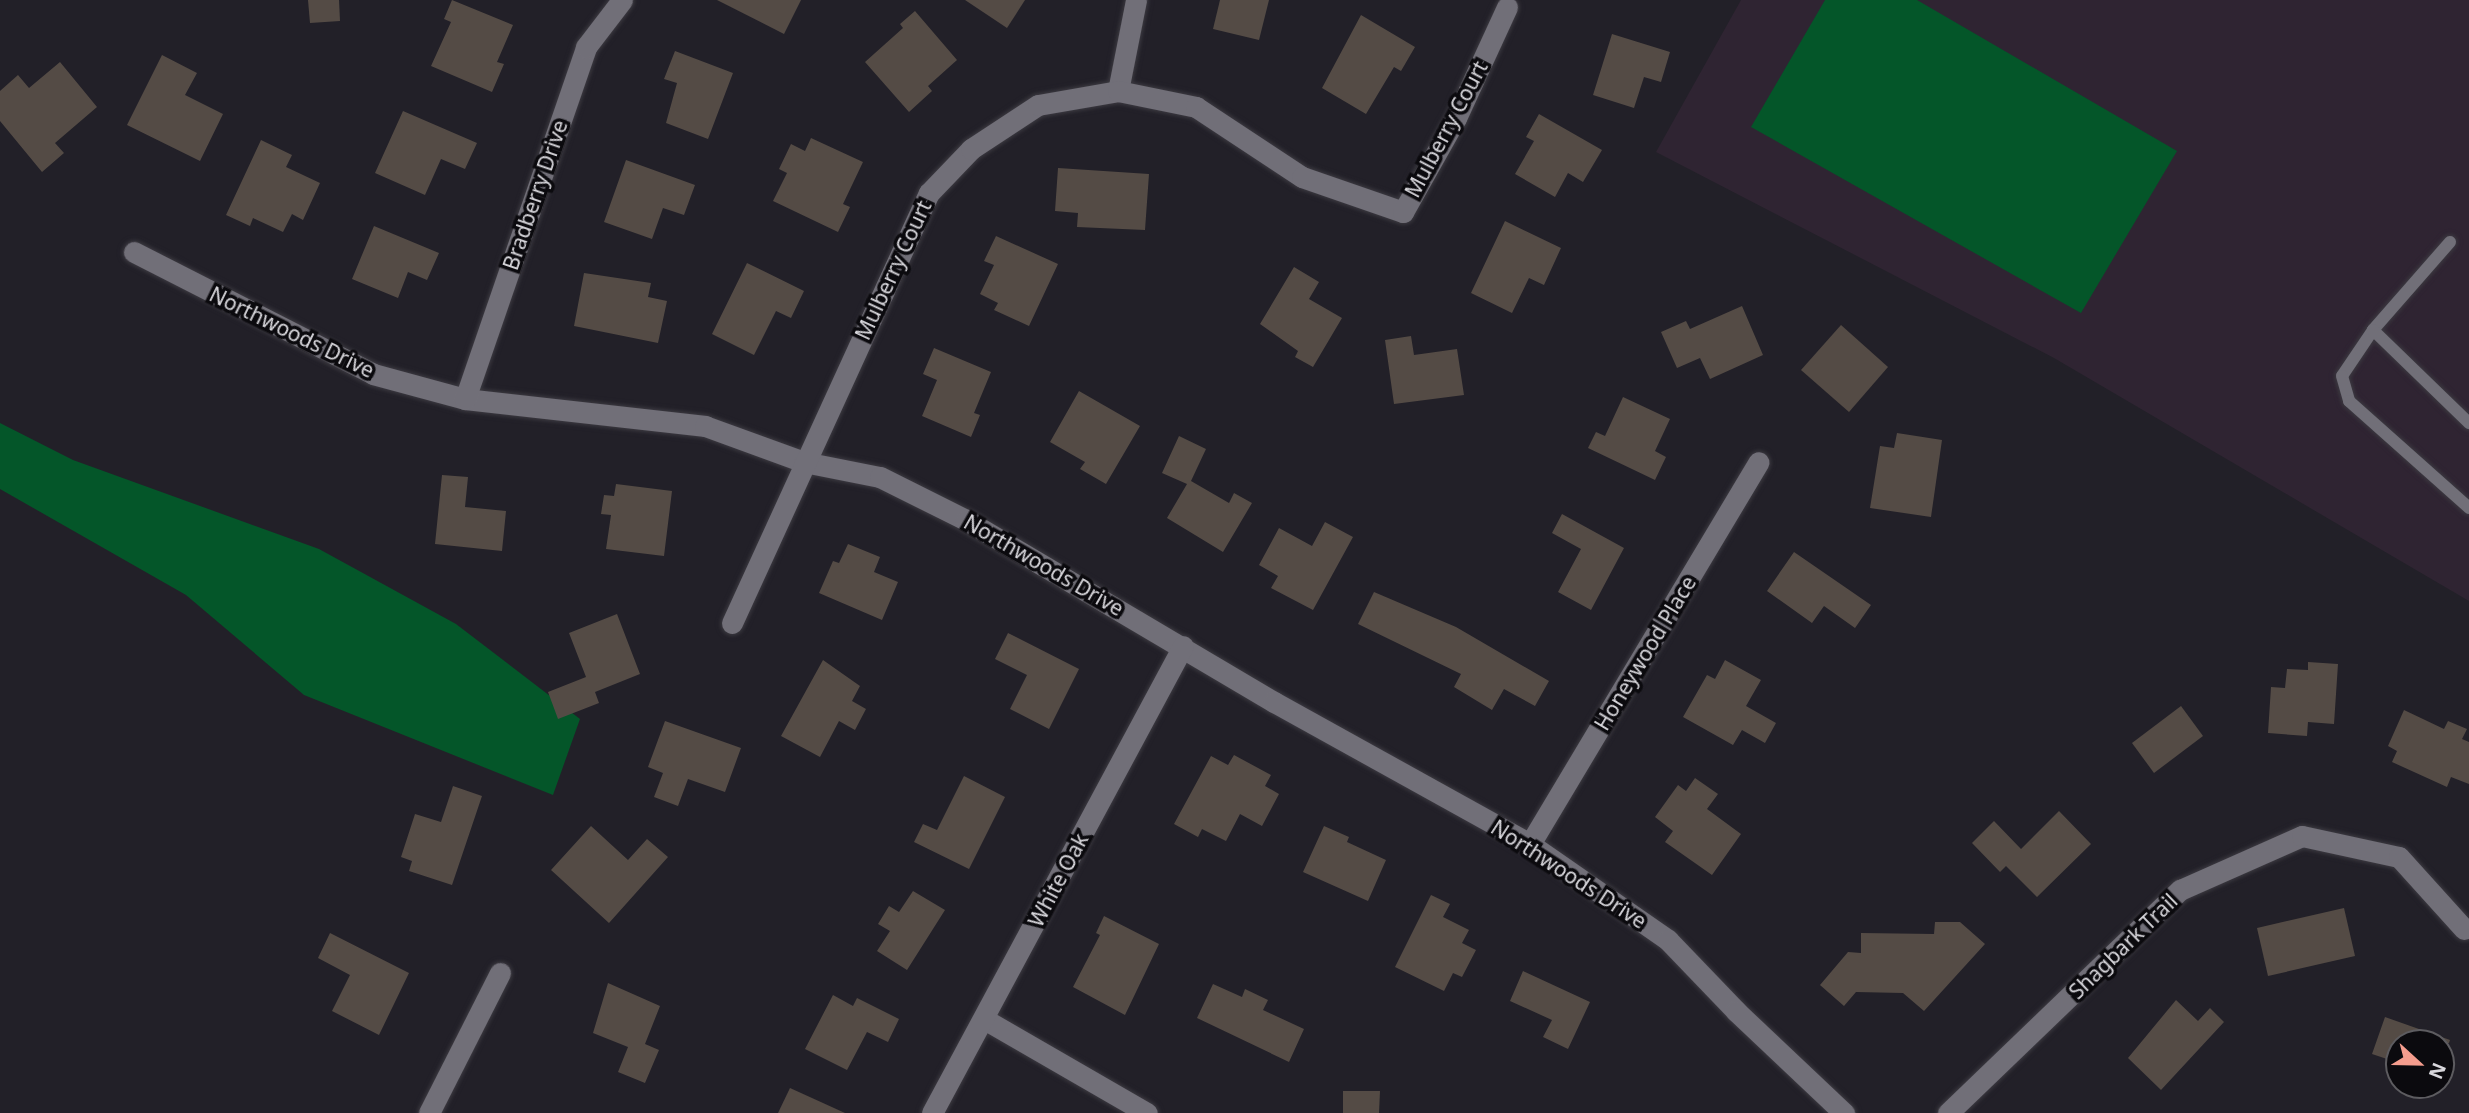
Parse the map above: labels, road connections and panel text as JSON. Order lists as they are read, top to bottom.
{
  "streets": {
    "street": [
      "Mulberry Court",
      "Bradberry Drive",
      "Northwoods Drive",
      "Honeywood Place",
      "White Oak",
      "Shagbark Trail"
    ]
  },
  "crossings": [
    ["Mulberry Court", "Northwoods Drive"],
    ["Bradberry Drive", "Northwoods Drive"],
    ["Northwoods Drive", "Honeywood Place"],
    ["Northwoods Drive", "White Oak"]
  ],
  "north": "right"
}
